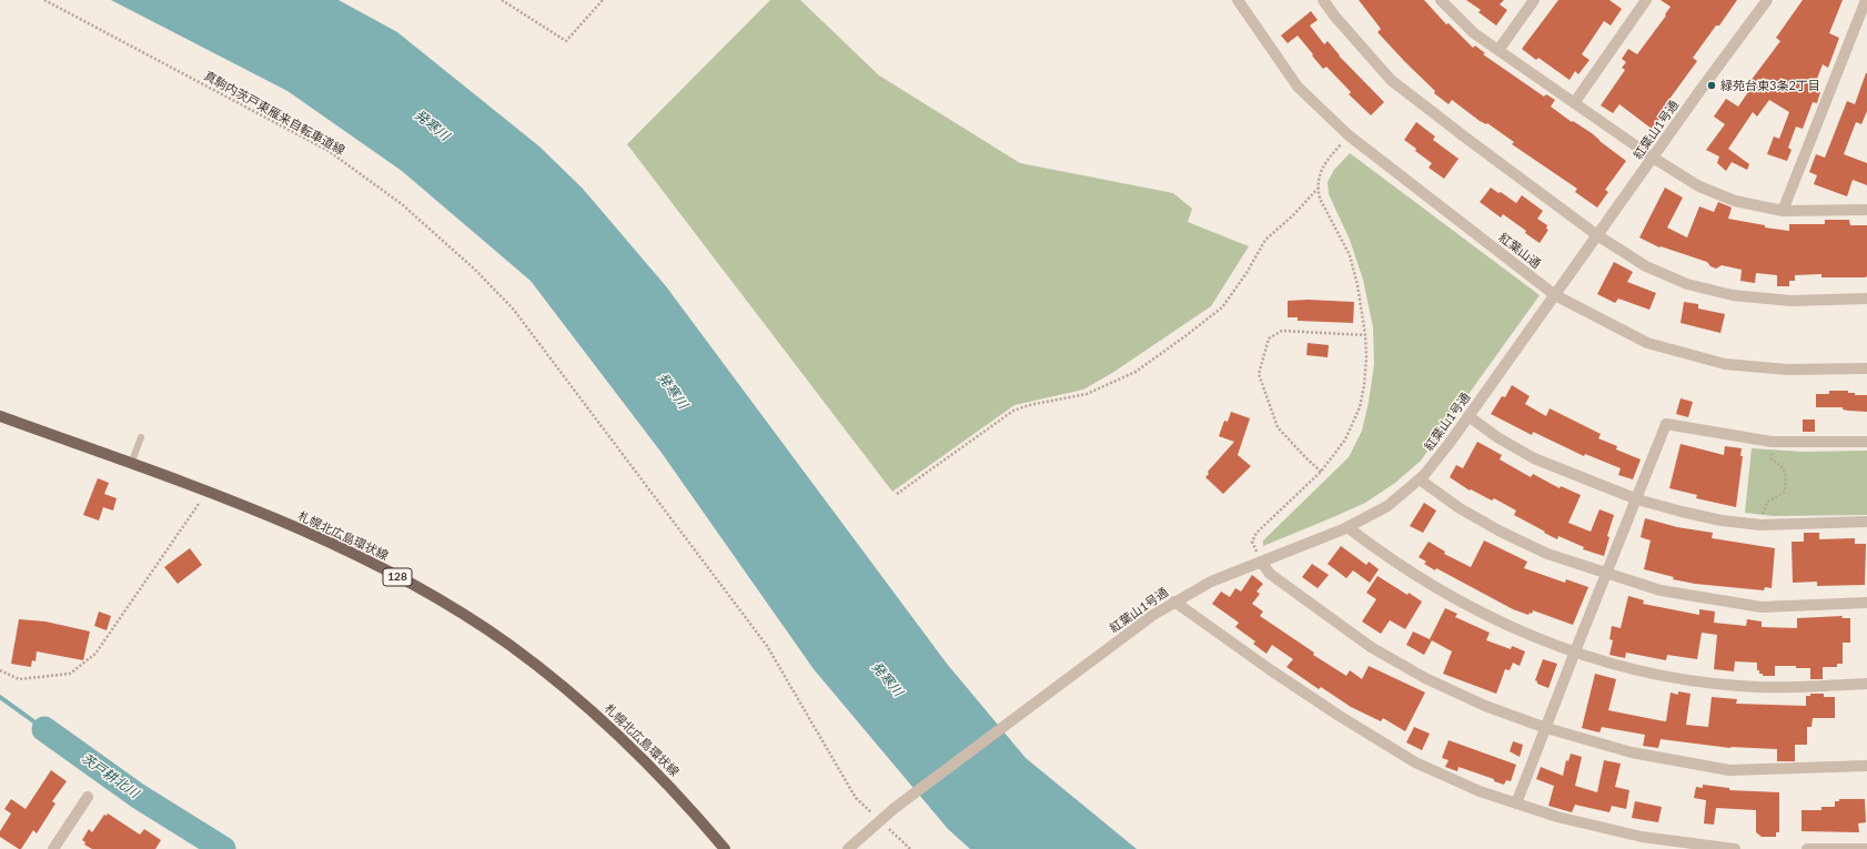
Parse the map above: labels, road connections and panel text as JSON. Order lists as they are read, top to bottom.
{
  "streets": {
    "main road": ["札幌北広島環状線", "128"],
    "street": ["紅葉山1号通", "紅葉山通"],
    "path": ["真駒内茨戸東雁来自転車道線"]
  },
  "crossings": [
    ["真駒内茨戸東雁来自転車道線", "紅葉山1号通"],
    ["紅葉山1号通", "紅葉山通"]
  ],
  "water": ["発寒川", "茨戸耕北川"],
  "places": ["緑苑台東3条2丁目"]
}
